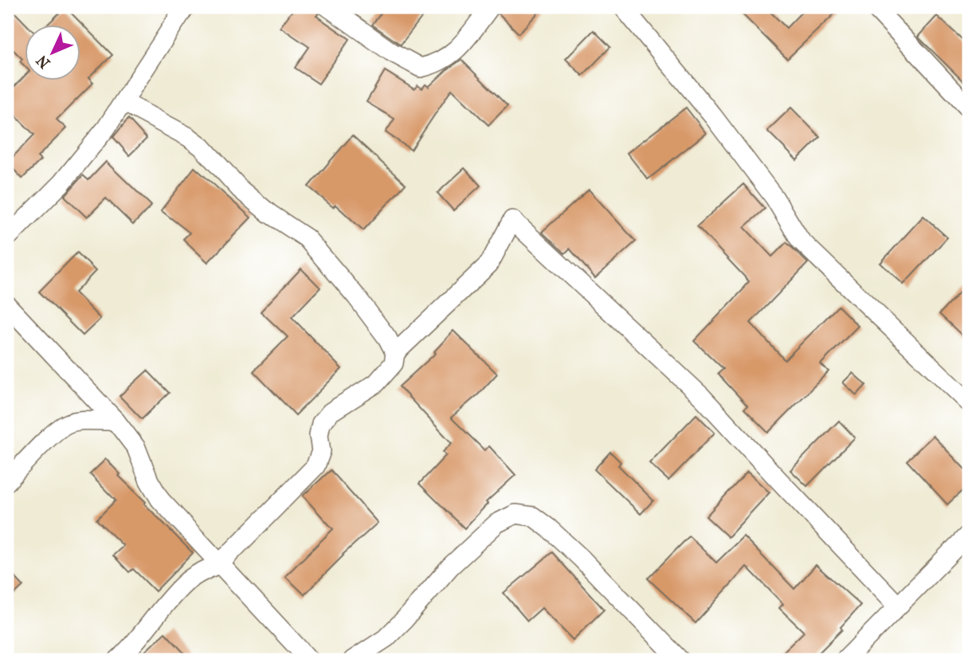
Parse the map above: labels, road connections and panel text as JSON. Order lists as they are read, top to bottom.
{
  "north": "bottom left"
}
